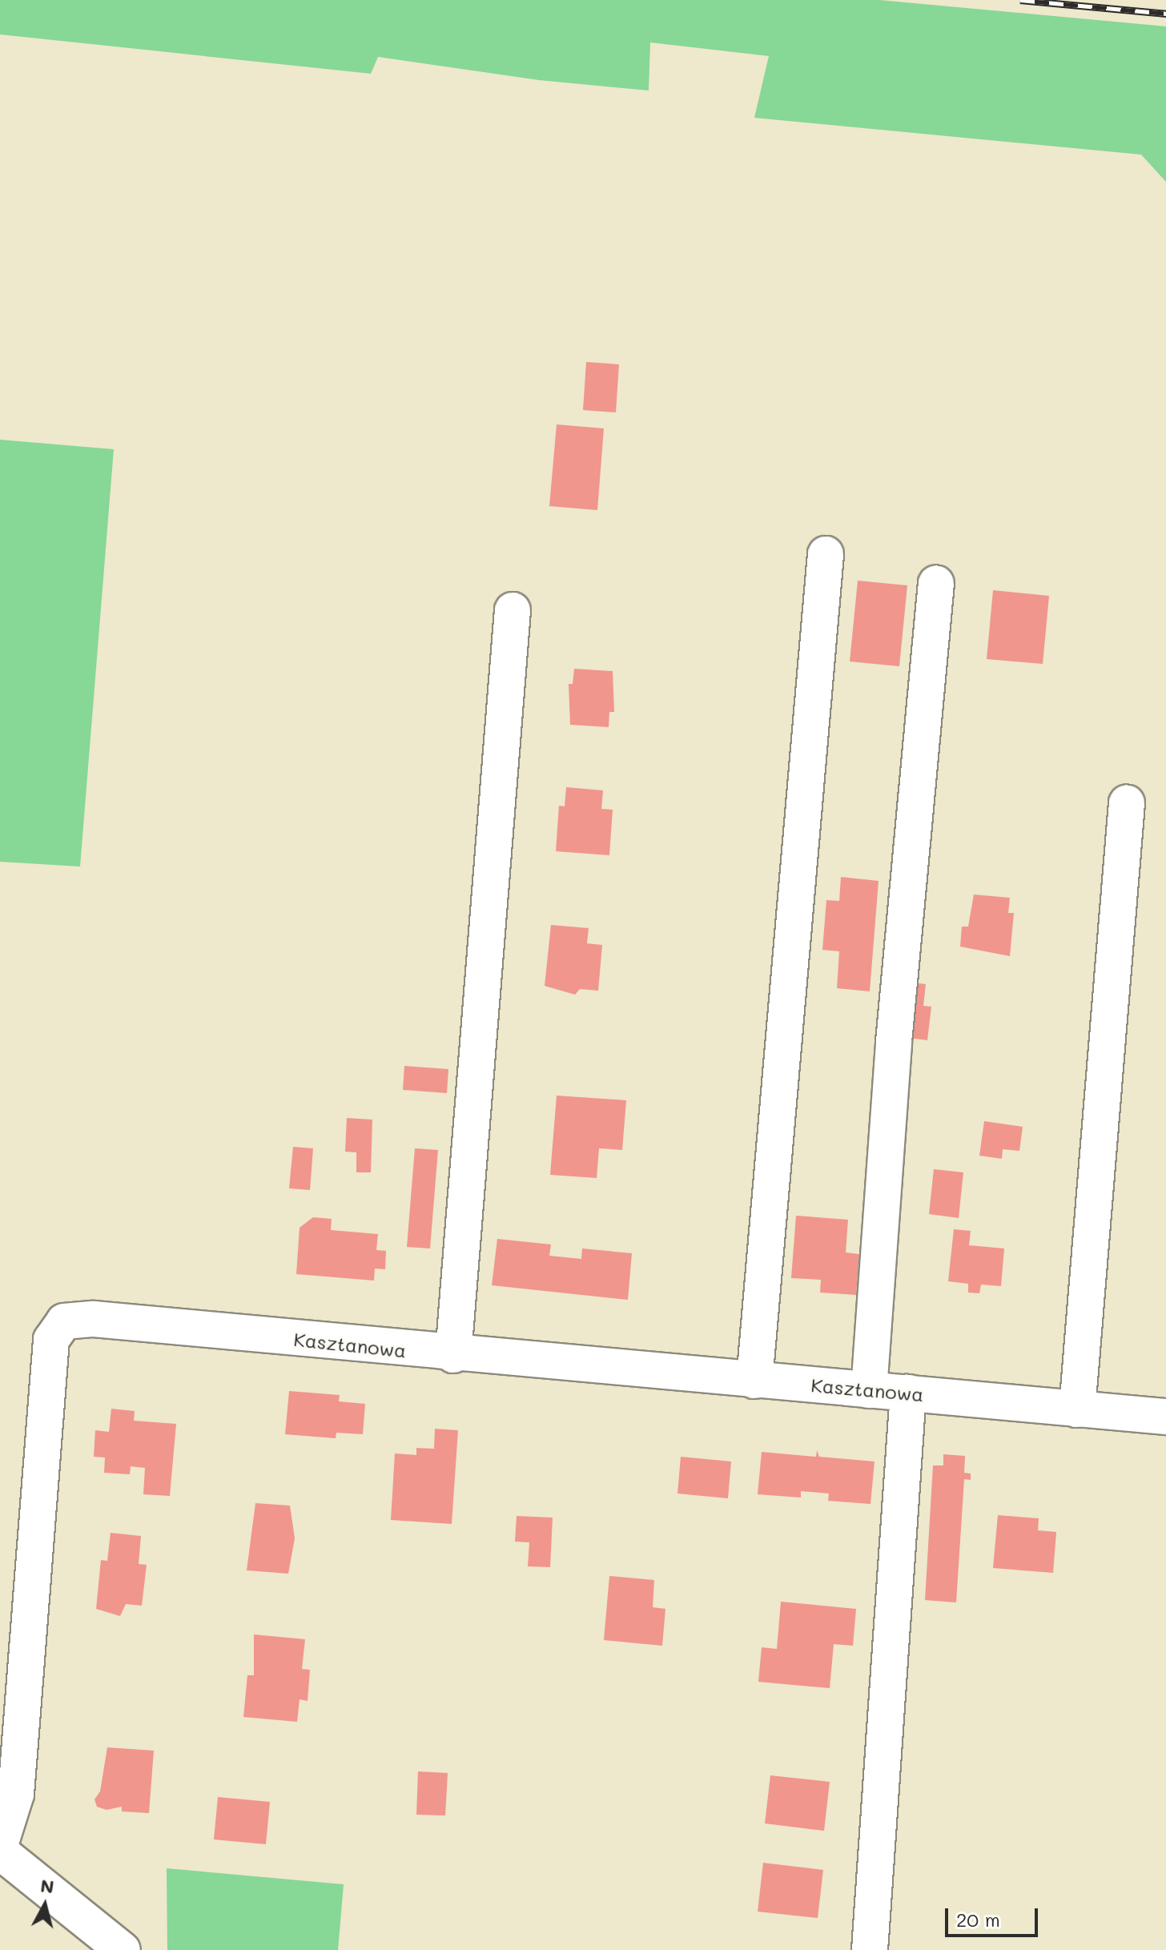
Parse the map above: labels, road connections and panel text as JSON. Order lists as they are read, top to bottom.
{
  "streets": {
    "street": ["Kasztanowa"]
  },
  "scale_bar": "20 m",
  "north": "top"
}
